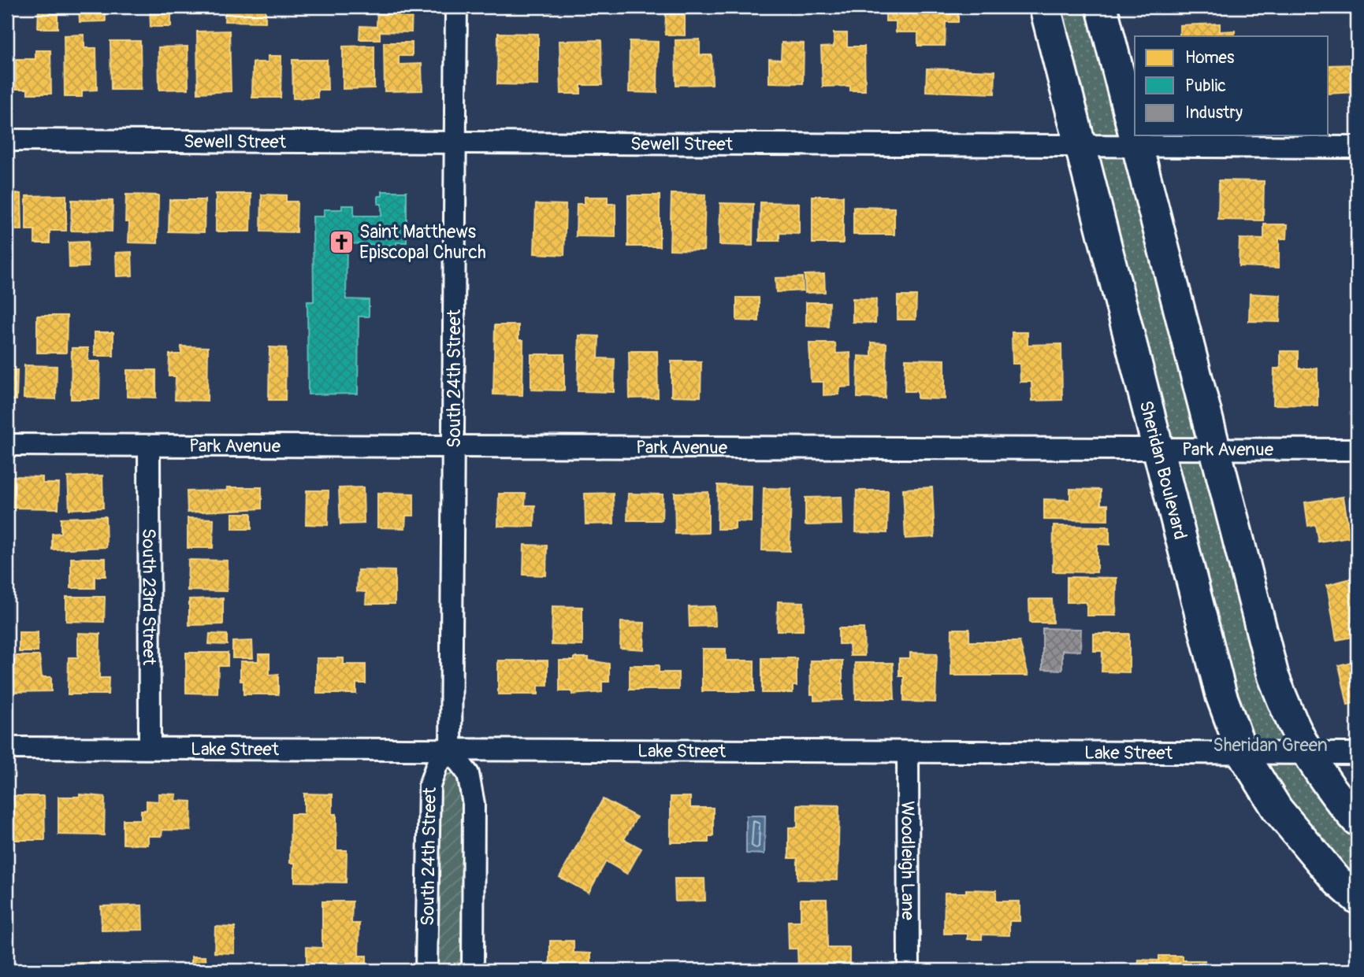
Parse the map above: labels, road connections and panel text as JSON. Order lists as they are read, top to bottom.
{
  "streets": {
    "main road": ["Sheridan Boulevard"],
    "street": [
      "Sewell Street",
      "South 24th Street",
      "Park Avenue",
      "South 23rd Street",
      "Lake Street",
      "Woodleigh Lane"
    ]
  },
  "crossings": [
    ["Sewell Street", "South 24th Street"],
    ["Sewell Street", "Sheridan Boulevard"],
    ["South 24th Street", "Park Avenue"],
    ["South 24th Street", "Lake Street"],
    ["Park Avenue", "Sheridan Boulevard"],
    ["Park Avenue", "South 23rd Street"],
    ["Sheridan Boulevard", "Lake Street"],
    ["South 23rd Street", "Lake Street"],
    ["Lake Street", "Woodleigh Lane"]
  ],
  "parks": ["Sheridan Green"],
  "places": {
    "church": ["Saint Matthews Episcopal Church"]
  },
  "legend": ["Homes", "Public", "Industry"]
}
